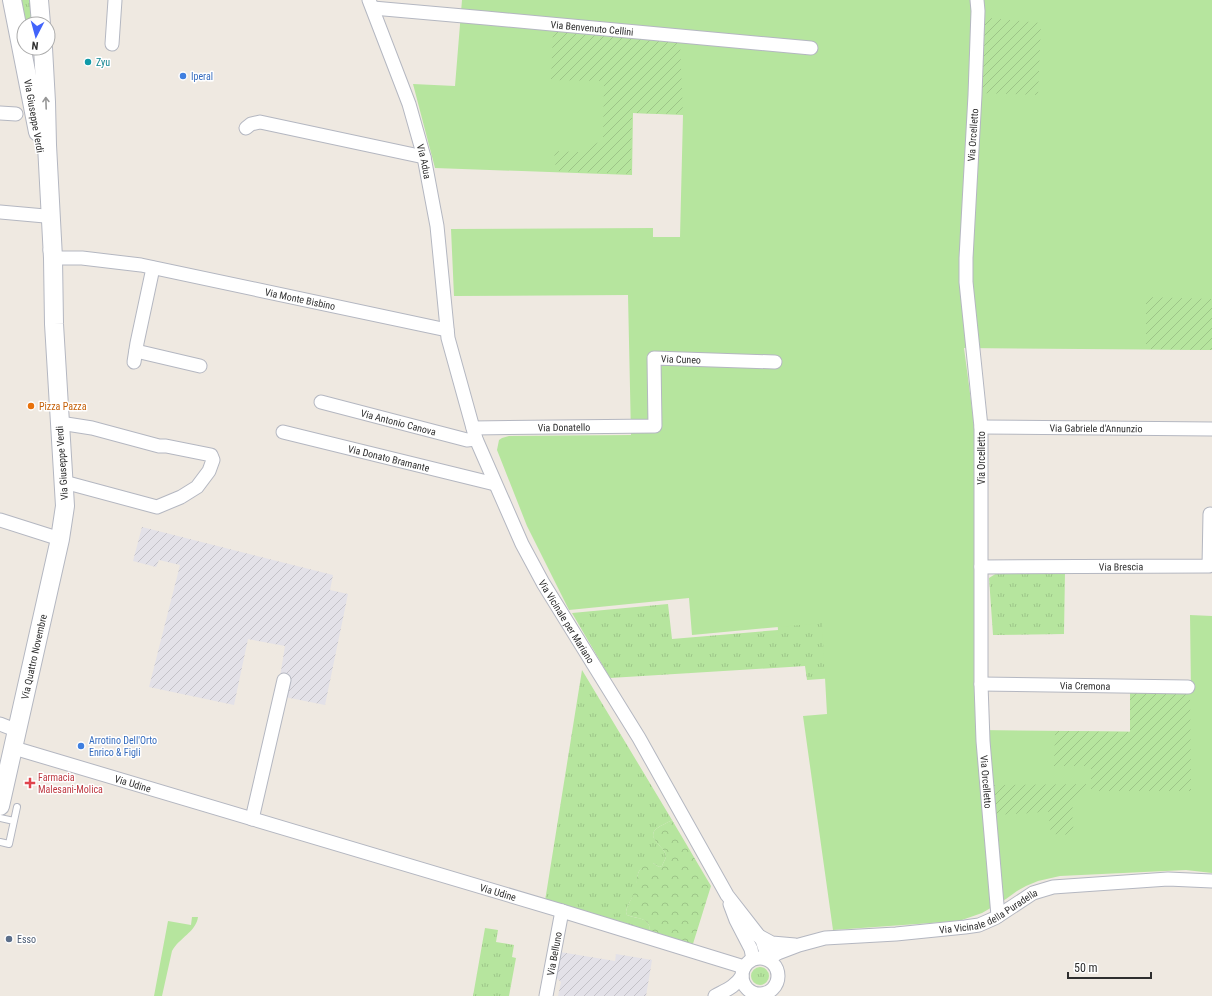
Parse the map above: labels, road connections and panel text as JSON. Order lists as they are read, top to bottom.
{
  "streets": {
    "main road": ["Via Giuseppe Verdi", "Via Quattro Novembre"],
    "street": [
      "Via Benvenuto Cellini",
      "Via Orcelletto",
      "Via Adua",
      "Via Monte Bisbino",
      "Via Cuneo",
      "Via Antonio Canova",
      "Via Donatello",
      "Via Gabriele d'Annunzio",
      "Via Donato Bramante",
      "Via Brescia",
      "Via Vicinale per Mariano",
      "Via Cremona",
      "Via Udine",
      "Via Vicinale della Puradella",
      "Via Belluno"
    ]
  },
  "crossings": [
    ["Via Benvenuto Cellini", "Via Adua"],
    ["Via Giuseppe Verdi", "Via Monte Bisbino"],
    ["Via Giuseppe Verdi", "Via Quattro Novembre"],
    ["Via Orcelletto", "Via Gabriele d'Annunzio"],
    ["Via Orcelletto", "Via Brescia"],
    ["Via Orcelletto", "Via Cremona"],
    ["Via Orcelletto", "Via Vicinale della Puradella"],
    ["Via Adua", "Via Monte Bisbino"],
    ["Via Adua", "Via Vicinale per Mariano"],
    ["Via Monte Bisbino", "Via Vicinale per Mariano"],
    ["Via Cuneo", "Via Donatello"],
    ["Via Antonio Canova", "Via Donatello"],
    ["Via Antonio Canova", "Via Vicinale per Mariano"],
    ["Via Donatello", "Via Vicinale per Mariano"],
    ["Via Donato Bramante", "Via Vicinale per Mariano"],
    ["Via Quattro Novembre", "Via Udine"],
    ["Via Udine", "Via Vicinale della Puradella"],
    ["Via Udine", "Via Belluno"]
  ],
  "places": {
    "other": [
      "Zyu",
      "Iperal",
      "Pizza Pazza",
      "Arrotino Dell'Orto Enrico & Figli",
      "Esso"
    ],
    "health": ["Farmacia Malesani-Molica"]
  },
  "scale_bar": "50 m",
  "north": "bottom"
}
